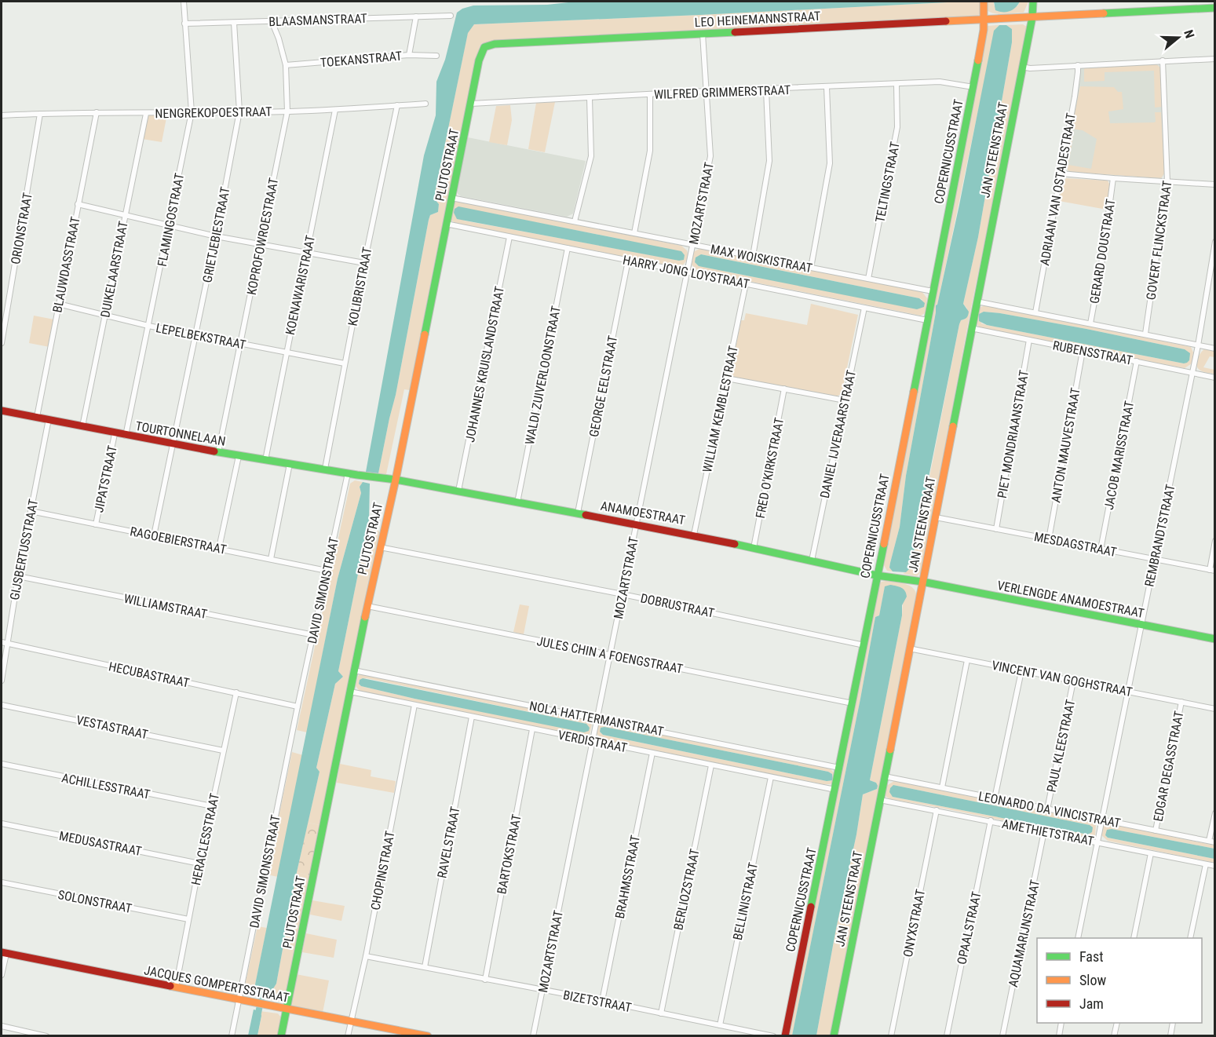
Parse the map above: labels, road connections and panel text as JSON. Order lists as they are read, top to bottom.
{
  "streets": {
    "street": [
      "LEO HEINEMANNSTRAAT",
      "BLAASMANSTRAAT",
      "TOEKANSTRAAT",
      "WILFRED GRIMMERSTRAAT",
      "NENGREKOPOESTRAAT",
      "JAN STEENSTRAAT",
      "COPERNICUSSTRAAT",
      "PLUTOSTRAAT",
      "TELTINGSTRAAT",
      "ADRIAAN VAN OSTADESTRAAT",
      "MOZARTSTRAAT",
      "FLAMINGOSTRAAT",
      "ORIONSTRAAT",
      "GRIETJEBIESTRAAT",
      "KOPROFOWROESTRAAT",
      "GOVERT FLINCKSTRAAT",
      "GERARD DOUSTRAAT",
      "MAX WOISKISTRAAT",
      "BLAUWDASSTRAAT",
      "DUIKELAARSTRAAT",
      "HARRY JONG LOYSTRAAT",
      "KOENAWARISTRAAT",
      "KOLIBRISTRAAT",
      "LEPELBEKSTRAAT",
      "RUBENSSTRAAT",
      "JOHANNES KRUISLANDSTRAAT",
      "WALDI ZUIVERLOONSTRAAT",
      "GEORGE EELSTRAAT",
      "WILLIAM KEMBLESTRAAT",
      "TOURTONNELAAN",
      "DANIEL IJVERAARSTRAAT",
      "PIET MONDRIAANSTRAAT",
      "ANTON MAUVESTRAAT",
      "JACOB MARISSTRAAT",
      "FRED O'KIRKSTRAAT",
      "JIPATSTRAAT",
      "ANAMOESTRAAT",
      "REMBRANDTSTRAAT",
      "RAGOEBIERSTRAAT",
      "MESDAGSTRAAT",
      "GIJSBERTUSSTRAAT",
      "DAVID SIMONSTRAAT",
      "VERLENGDE ANAMOESTRAAT",
      "DOBRUSTRAAT",
      "WILLIAMSTRAAT",
      "JULES CHIN A FOENGSTRAAT",
      "HECUBASTRAAT",
      "VINCENT VAN GOGHSTRAAT",
      "NOLA HATTERMANSTRAAT",
      "VESTASTRAAT",
      "VERDISTRAAT",
      "PAUL KLEESTRAAT",
      "EDGAR DEGASSTRAAT",
      "ACHILLESSTRAAT",
      "LEONARDO DA VINCISTRAAT",
      "AMETHIETSTRAAT",
      "HERACLESSTRAAT",
      "RAVELSTRAAT",
      "MEDUSASTRAAT",
      "BARTOKSTRAAT",
      "CHOPINSTRAAT",
      "DAVID SIMONSSTRAAT",
      "BRAHMSSTRAAT",
      "BERLIOZSTRAAT",
      "SOLONSTRAAT",
      "BELLINISTRAAT",
      "ONYXSTRAAT",
      "OPAALSTRAAT",
      "AQUAMARIJNSTRAAT",
      "JACQUES GOMPERTSSTRAAT",
      "BIZETSTRAAT"
    ]
  },
  "crossings": [
    ["LEO HEINEMANNSTRAAT", "JAN STEENSTRAAT"],
    ["LEO HEINEMANNSTRAAT", "COPERNICUSSTRAAT"],
    ["LEO HEINEMANNSTRAAT", "PLUTOSTRAAT"],
    ["LEO HEINEMANNSTRAAT", "MOZARTSTRAAT"],
    ["BLAASMANSTRAAT", "FLAMINGOSTRAAT"],
    ["BLAASMANSTRAAT", "GRIETJEBIESTRAAT"],
    ["BLAASMANSTRAAT", "KOPROFOWROESTRAAT"],
    ["TOEKANSTRAAT", "KOPROFOWROESTRAAT"],
    ["WILFRED GRIMMERSTRAAT", "COPERNICUSSTRAAT"],
    ["WILFRED GRIMMERSTRAAT", "PLUTOSTRAAT"],
    ["WILFRED GRIMMERSTRAAT", "TELTINGSTRAAT"],
    ["WILFRED GRIMMERSTRAAT", "MOZARTSTRAAT"],
    ["NENGREKOPOESTRAAT", "FLAMINGOSTRAAT"],
    ["NENGREKOPOESTRAAT", "ORIONSTRAAT"],
    ["NENGREKOPOESTRAAT", "GRIETJEBIESTRAAT"],
    ["NENGREKOPOESTRAAT", "KOPROFOWROESTRAAT"],
    ["NENGREKOPOESTRAAT", "BLAUWDASSTRAAT"],
    ["NENGREKOPOESTRAAT", "DUIKELAARSTRAAT"],
    ["NENGREKOPOESTRAAT", "KOENAWARISTRAAT"],
    ["NENGREKOPOESTRAAT", "KOLIBRISTRAAT"],
    ["JAN STEENSTRAAT", "RUBENSSTRAAT"],
    ["JAN STEENSTRAAT", "ANAMOESTRAAT"],
    ["JAN STEENSTRAAT", "MESDAGSTRAAT"],
    ["JAN STEENSTRAAT", "VERLENGDE ANAMOESTRAAT"],
    ["JAN STEENSTRAAT", "VINCENT VAN GOGHSTRAAT"],
    ["JAN STEENSTRAAT", "LEONARDO DA VINCISTRAAT"],
    ["JAN STEENSTRAAT", "AMETHIETSTRAAT"],
    ["COPERNICUSSTRAAT", "MAX WOISKISTRAAT"],
    ["COPERNICUSSTRAAT", "HARRY JONG LOYSTRAAT"],
    ["COPERNICUSSTRAAT", "ANAMOESTRAAT"],
    ["COPERNICUSSTRAAT", "DOBRUSTRAAT"],
    ["COPERNICUSSTRAAT", "JULES CHIN A FOENGSTRAAT"],
    ["COPERNICUSSTRAAT", "NOLA HATTERMANSTRAAT"],
    ["COPERNICUSSTRAAT", "VERDISTRAAT"],
    ["PLUTOSTRAAT", "MAX WOISKISTRAAT"],
    ["PLUTOSTRAAT", "HARRY JONG LOYSTRAAT"],
    ["PLUTOSTRAAT", "ANAMOESTRAAT"],
    ["PLUTOSTRAAT", "DOBRUSTRAAT"],
    ["PLUTOSTRAAT", "JULES CHIN A FOENGSTRAAT"],
    ["PLUTOSTRAAT", "NOLA HATTERMANSTRAAT"],
    ["PLUTOSTRAAT", "VERDISTRAAT"],
    ["PLUTOSTRAAT", "JACQUES GOMPERTSSTRAAT"],
    ["TELTINGSTRAAT", "MAX WOISKISTRAAT"],
    ["MOZARTSTRAAT", "MAX WOISKISTRAAT"],
    ["MOZARTSTRAAT", "HARRY JONG LOYSTRAAT"],
    ["MOZARTSTRAAT", "ANAMOESTRAAT"],
    ["MOZARTSTRAAT", "DOBRUSTRAAT"],
    ["MOZARTSTRAAT", "JULES CHIN A FOENGSTRAAT"],
    ["MOZARTSTRAAT", "NOLA HATTERMANSTRAAT"],
    ["MOZARTSTRAAT", "VERDISTRAAT"],
    ["MOZARTSTRAAT", "BIZETSTRAAT"],
    ["FLAMINGOSTRAAT", "LEPELBEKSTRAAT"],
    ["FLAMINGOSTRAAT", "TOURTONNELAAN"],
    ["GRIETJEBIESTRAAT", "LEPELBEKSTRAAT"],
    ["GRIETJEBIESTRAAT", "TOURTONNELAAN"],
    ["GRIETJEBIESTRAAT", "RAGOEBIERSTRAAT"],
    ["KOPROFOWROESTRAAT", "LEPELBEKSTRAAT"],
    ["KOPROFOWROESTRAAT", "TOURTONNELAAN"],
    ["BLAUWDASSTRAAT", "LEPELBEKSTRAAT"],
    ["BLAUWDASSTRAAT", "TOURTONNELAAN"],
    ["DUIKELAARSTRAAT", "LEPELBEKSTRAAT"],
    ["DUIKELAARSTRAAT", "TOURTONNELAAN"],
    ["HARRY JONG LOYSTRAAT", "JOHANNES KRUISLANDSTRAAT"],
    ["HARRY JONG LOYSTRAAT", "WALDI ZUIVERLOONSTRAAT"],
    ["HARRY JONG LOYSTRAAT", "GEORGE EELSTRAAT"],
    ["HARRY JONG LOYSTRAAT", "WILLIAM KEMBLESTRAAT"],
    ["HARRY JONG LOYSTRAAT", "DANIEL IJVERAARSTRAAT"],
    ["KOENAWARISTRAAT", "LEPELBEKSTRAAT"],
    ["KOENAWARISTRAAT", "TOURTONNELAAN"],
    ["KOLIBRISTRAAT", "LEPELBEKSTRAAT"],
    ["KOLIBRISTRAAT", "TOURTONNELAAN"],
    ["RUBENSSTRAAT", "PIET MONDRIAANSTRAAT"],
    ["RUBENSSTRAAT", "ANTON MAUVESTRAAT"],
    ["RUBENSSTRAAT", "JACOB MARISSTRAAT"],
    ["RUBENSSTRAAT", "REMBRANDTSTRAAT"],
    ["JOHANNES KRUISLANDSTRAAT", "ANAMOESTRAAT"],
    ["WALDI ZUIVERLOONSTRAAT", "ANAMOESTRAAT"],
    ["GEORGE EELSTRAAT", "ANAMOESTRAAT"],
    ["WILLIAM KEMBLESTRAAT", "ANAMOESTRAAT"],
    ["TOURTONNELAAN", "JIPATSTRAAT"],
    ["TOURTONNELAAN", "ANAMOESTRAAT"],
    ["TOURTONNELAAN", "GIJSBERTUSSTRAAT"],
    ["TOURTONNELAAN", "DAVID SIMONSTRAAT"],
    ["DANIEL IJVERAARSTRAAT", "ANAMOESTRAAT"],
    ["PIET MONDRIAANSTRAAT", "MESDAGSTRAAT"],
    ["ANTON MAUVESTRAAT", "MESDAGSTRAAT"],
    ["JACOB MARISSTRAAT", "MESDAGSTRAAT"],
    ["FRED O'KIRKSTRAAT", "ANAMOESTRAAT"],
    ["JIPATSTRAAT", "RAGOEBIERSTRAAT"],
    ["ANAMOESTRAAT", "VERLENGDE ANAMOESTRAAT"],
    ["REMBRANDTSTRAAT", "MESDAGSTRAAT"],
    ["REMBRANDTSTRAAT", "VERLENGDE ANAMOESTRAAT"],
    ["REMBRANDTSTRAAT", "VINCENT VAN GOGHSTRAAT"],
    ["REMBRANDTSTRAAT", "LEONARDO DA VINCISTRAAT"],
    ["REMBRANDTSTRAAT", "AMETHIETSTRAAT"],
    ["RAGOEBIERSTRAAT", "GIJSBERTUSSTRAAT"],
    ["RAGOEBIERSTRAAT", "DAVID SIMONSTRAAT"],
    ["GIJSBERTUSSTRAAT", "WILLIAMSTRAAT"],
    ["GIJSBERTUSSTRAAT", "HECUBASTRAAT"],
    ["DAVID SIMONSTRAAT", "WILLIAMSTRAAT"],
    ["DAVID SIMONSTRAAT", "HECUBASTRAAT"],
    ["DAVID SIMONSTRAAT", "DAVID SIMONSSTRAAT"],
    ["HECUBASTRAAT", "HERACLESSTRAAT"],
    ["HECUBASTRAAT", "DAVID SIMONSSTRAAT"],
    ["VINCENT VAN GOGHSTRAAT", "PAUL KLEESTRAAT"],
    ["VINCENT VAN GOGHSTRAAT", "EDGAR DEGASSTRAAT"],
    ["VESTASTRAAT", "HERACLESSTRAAT"],
    ["VERDISTRAAT", "RAVELSTRAAT"],
    ["VERDISTRAAT", "BARTOKSTRAAT"],
    ["VERDISTRAAT", "CHOPINSTRAAT"],
    ["VERDISTRAAT", "BRAHMSSTRAAT"],
    ["VERDISTRAAT", "BERLIOZSTRAAT"],
    ["VERDISTRAAT", "BELLINISTRAAT"],
    ["PAUL KLEESTRAAT", "LEONARDO DA VINCISTRAAT"],
    ["EDGAR DEGASSTRAAT", "LEONARDO DA VINCISTRAAT"],
    ["ACHILLESSTRAAT", "HERACLESSTRAAT"],
    ["AMETHIETSTRAAT", "ONYXSTRAAT"],
    ["AMETHIETSTRAAT", "OPAALSTRAAT"],
    ["AMETHIETSTRAAT", "AQUAMARIJNSTRAAT"],
    ["HERACLESSTRAAT", "MEDUSASTRAAT"],
    ["HERACLESSTRAAT", "SOLONSTRAAT"],
    ["HERACLESSTRAAT", "JACQUES GOMPERTSSTRAAT"],
    ["RAVELSTRAAT", "BIZETSTRAAT"],
    ["BARTOKSTRAAT", "BIZETSTRAAT"],
    ["CHOPINSTRAAT", "JACQUES GOMPERTSSTRAAT"],
    ["CHOPINSTRAAT", "BIZETSTRAAT"],
    ["DAVID SIMONSSTRAAT", "JACQUES GOMPERTSSTRAAT"],
    ["BRAHMSSTRAAT", "BIZETSTRAAT"],
    ["BERLIOZSTRAAT", "BIZETSTRAAT"],
    ["BELLINISTRAAT", "BIZETSTRAAT"]
  ],
  "legend": ["Fast", "Slow", "Jam"],
  "north": "right"
}
